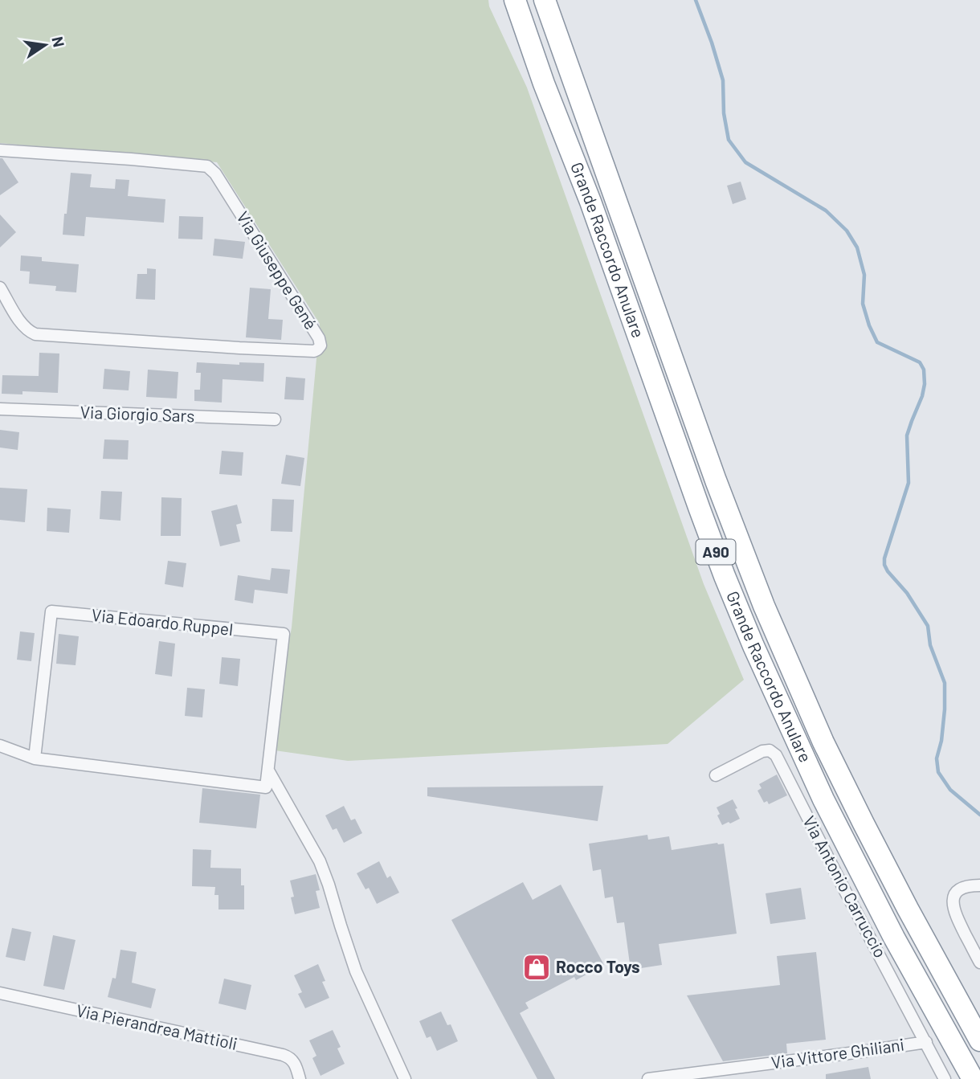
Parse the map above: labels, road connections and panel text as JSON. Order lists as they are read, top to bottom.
{
  "streets": {
    "highway": ["Grande Raccordo Anulare", "A90"],
    "street": [
      "Via Giuseppe Gené",
      "Via Giorgio Sars",
      "Via Edoardo Ruppel",
      "Via Antonio Carruccio",
      "Via Pierandrea Mattioli",
      "Via Vittore Ghiliani"
    ]
  },
  "crossings": [
    ["Via Antonio Carruccio", "Via Vittore Ghiliani"]
  ],
  "places": {
    "shop": ["Rocco Toys"]
  },
  "north": "right"
}
